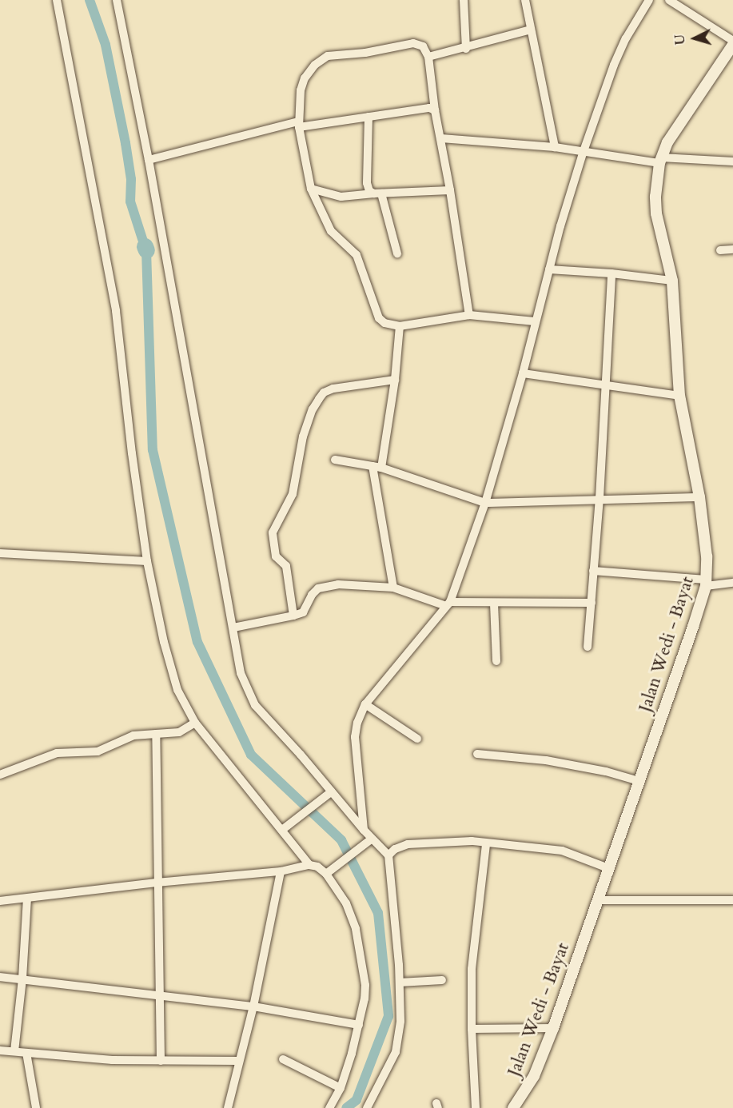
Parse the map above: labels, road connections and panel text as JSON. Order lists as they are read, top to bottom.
{
  "streets": {
    "main road": ["Jalan Wedi - Bayat"]
  },
  "north": "left"
}
